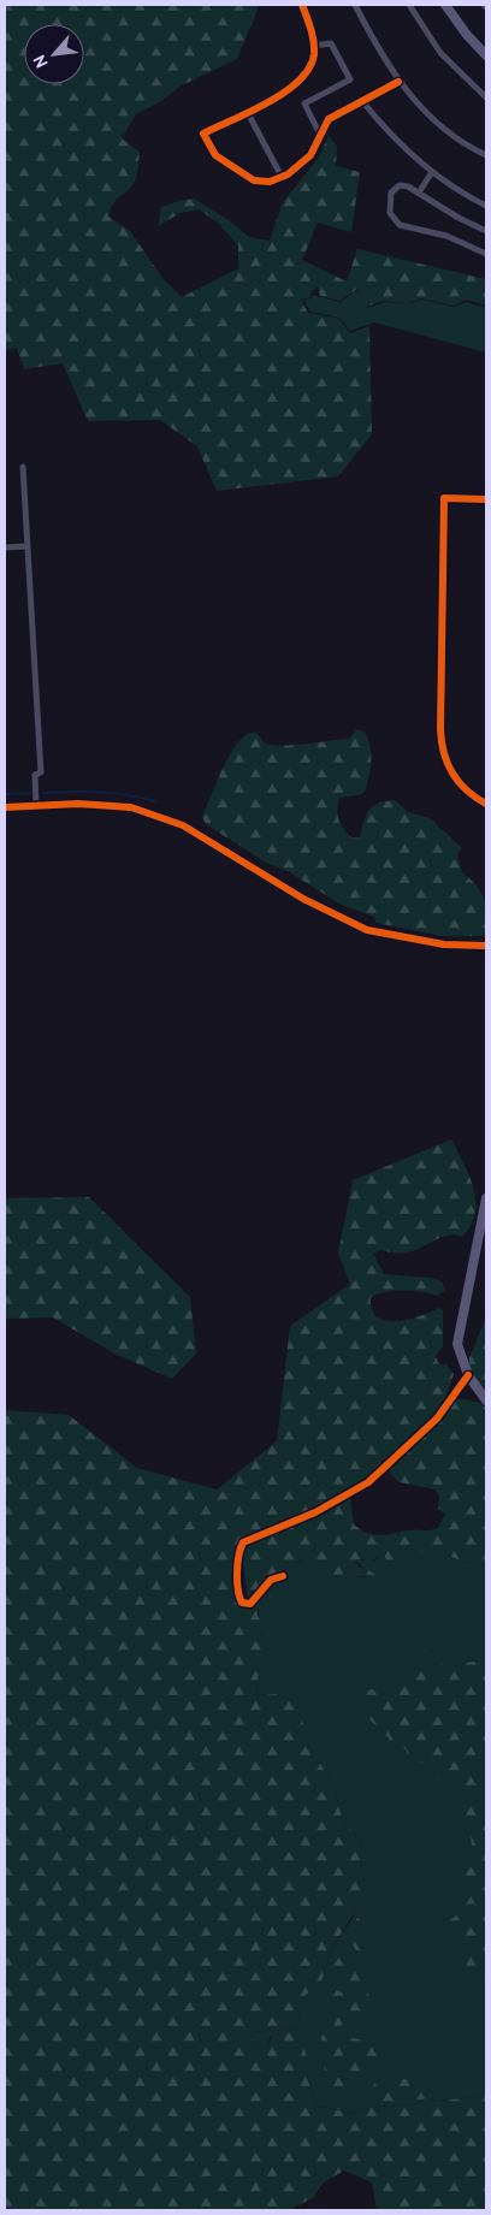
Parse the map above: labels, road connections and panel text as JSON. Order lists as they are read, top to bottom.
{
  "north": "bottom left"
}
